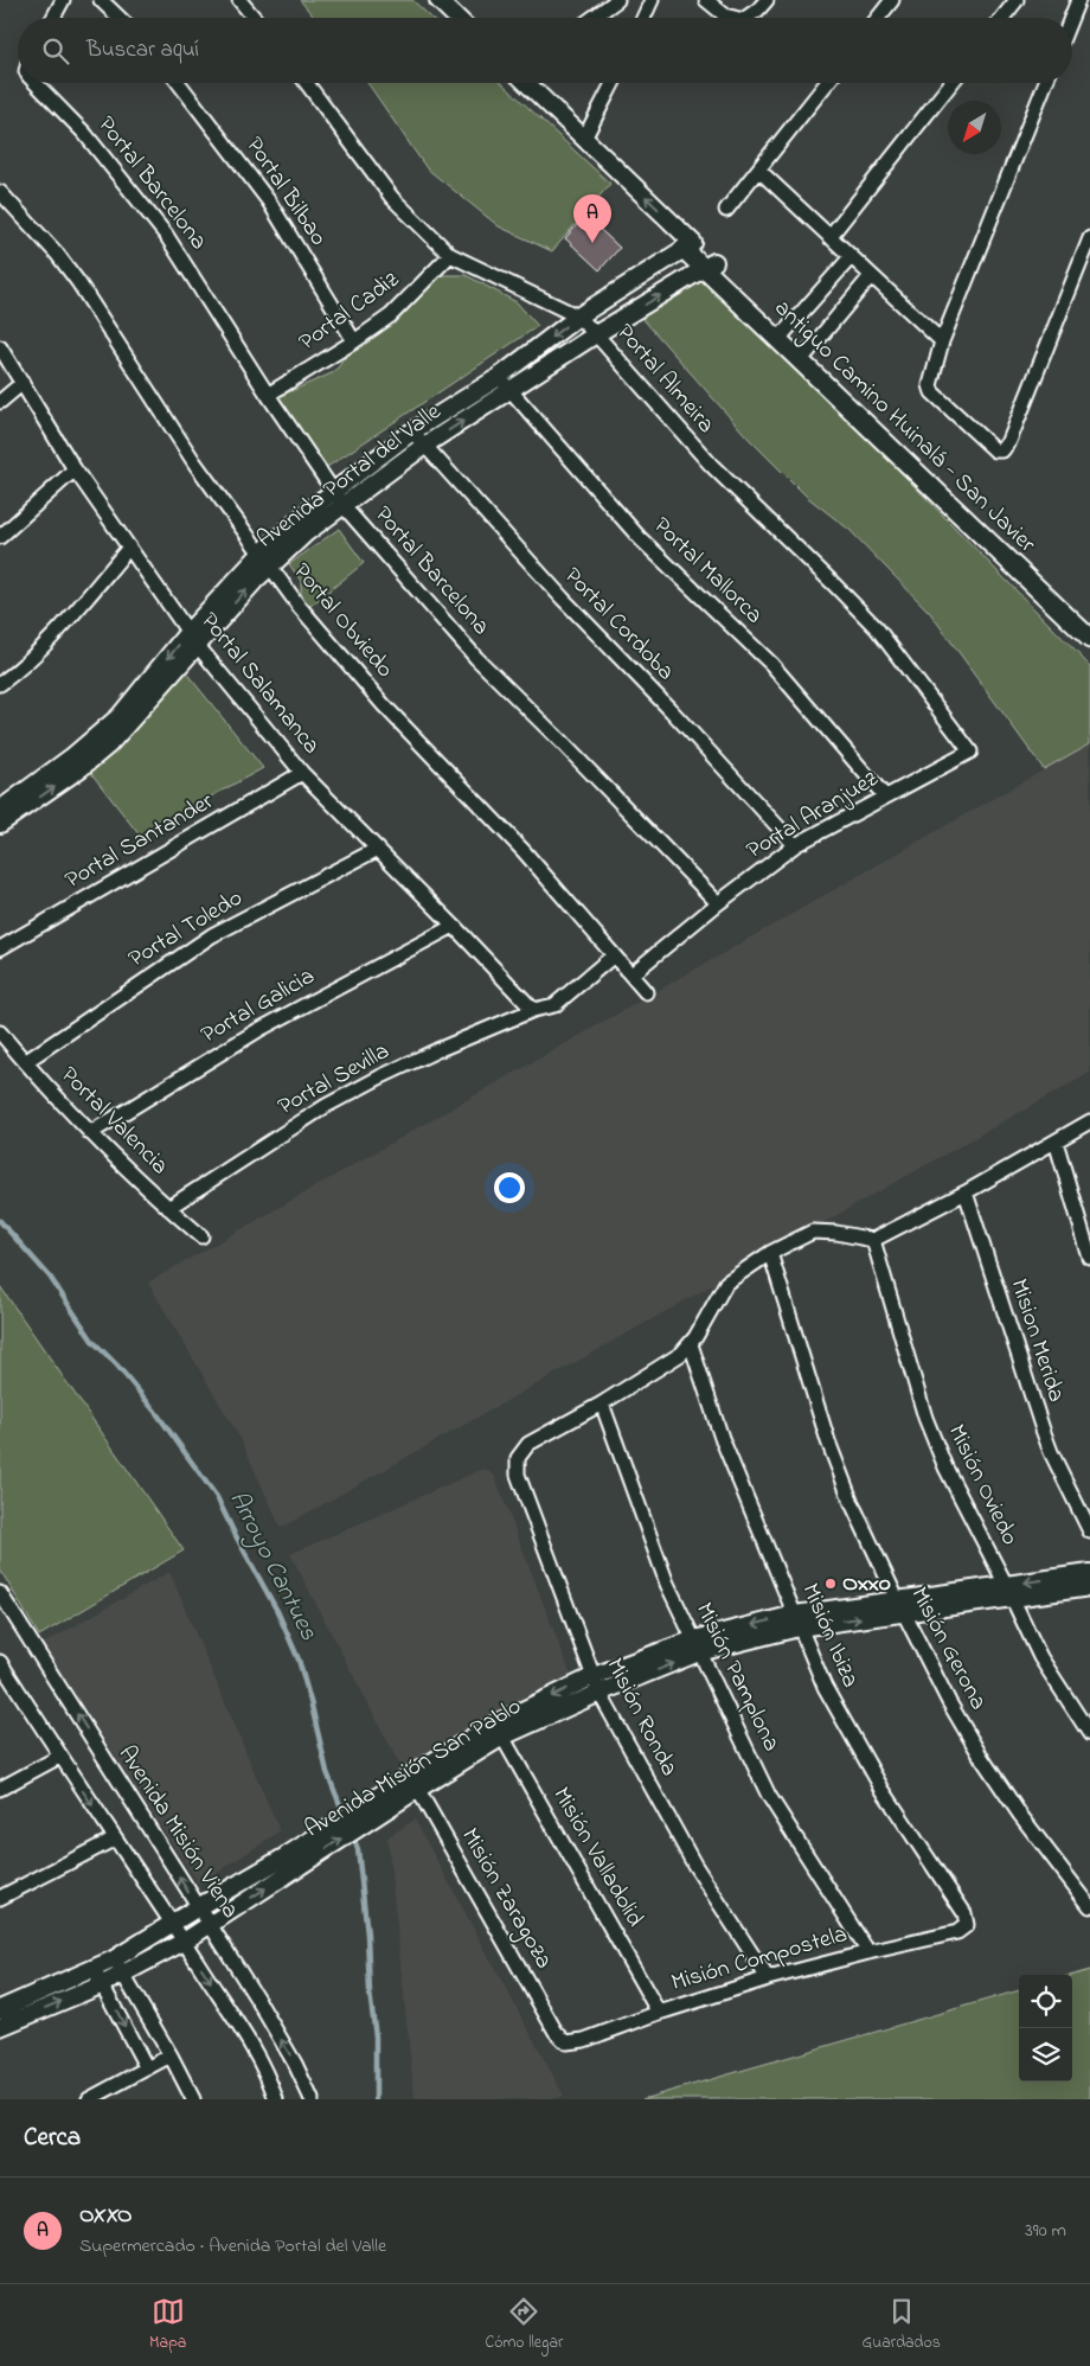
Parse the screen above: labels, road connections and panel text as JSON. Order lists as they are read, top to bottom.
{
  "streets": {
    "main road": ["antiguo Camino Huinalá - San Javier"],
    "street": [
      "Portal Barcelona",
      "Portal Bilbao",
      "Portal Cadiz",
      "Portal Almeira",
      "Avenida Portal del Valle",
      "Portal Mallorca",
      "Portal Obviedo",
      "Portal Cordoba",
      "Portal Salamanca",
      "Portal Aranjuez",
      "Portal Santander",
      "Portal Toledo",
      "Portal Galicia",
      "Portal Sevilla",
      "Portal Valencia",
      "Mision Merida",
      "Misión Oviedo",
      "Misión Ibiza",
      "Misión Gerona",
      "Misión Pamplona",
      "Misión Ronda",
      "Avenida Misión San Pablo",
      "Avenida Misión Viena",
      "Misión Valladolid",
      "Misión Zaragoza",
      "Misión Compostela"
    ]
  },
  "crossings": [
    ["Portal Barcelona", "Portal Cadiz"],
    ["Portal Barcelona", "Avenida Portal del Valle"],
    ["Portal Barcelona", "Portal Aranjuez"],
    ["Portal Bilbao", "Portal Cadiz"],
    ["Portal Cadiz", "Portal Almeira"],
    ["Portal Almeira", "Avenida Portal del Valle"],
    ["Portal Almeira", "Portal Aranjuez"],
    ["Avenida Portal del Valle", "Portal Mallorca"],
    ["Avenida Portal del Valle", "Portal Obviedo"],
    ["Avenida Portal del Valle", "Portal Cordoba"],
    ["Avenida Portal del Valle", "Portal Salamanca"],
    ["Portal Mallorca", "Portal Aranjuez"],
    ["Portal Obviedo", "Portal Aranjuez"],
    ["Portal Obviedo", "Portal Sevilla"],
    ["Portal Cordoba", "Portal Aranjuez"],
    ["Portal Salamanca", "Portal Santander"],
    ["Portal Salamanca", "Portal Toledo"],
    ["Portal Salamanca", "Portal Galicia"],
    ["Portal Salamanca", "Portal Sevilla"],
    ["Portal Toledo", "Portal Valencia"],
    ["Portal Galicia", "Portal Valencia"],
    ["Portal Sevilla", "Portal Valencia"],
    ["Misión Oviedo", "Avenida Misión San Pablo"],
    ["Misión Ibiza", "Avenida Misión San Pablo"],
    ["Misión Ibiza", "Misión Compostela"],
    ["Misión Gerona", "Avenida Misión San Pablo"],
    ["Misión Pamplona", "Misión Ronda"],
    ["Misión Pamplona", "Avenida Misión San Pablo"],
    ["Misión Pamplona", "Misión Compostela"],
    ["Misión Ronda", "Avenida Misión San Pablo"],
    ["Misión Ronda", "Misión Compostela"],
    ["Avenida Misión San Pablo", "Avenida Misión Viena"],
    ["Avenida Misión San Pablo", "Misión Valladolid"],
    ["Avenida Misión San Pablo", "Misión Zaragoza"],
    ["Misión Valladolid", "Misión Compostela"],
    ["Misión Zaragoza", "Misión Compostela"]
  ],
  "water": ["Arroyo Cantues"],
  "places": ["Oxxo"],
  "north": "bottom left",
  "page": {
    "search": "Buscar aquí",
    "pins": "A",
    "heading": "Cerca",
    "list": [
      {
        "mark": "A",
        "name": "OXXO",
        "note": "Supermercado · Avenida Portal del Valle",
        "value": "390 m"
      }
    ],
    "nav": ["Mapa", "Cómo llegar", "Guardados"]
  }
}
